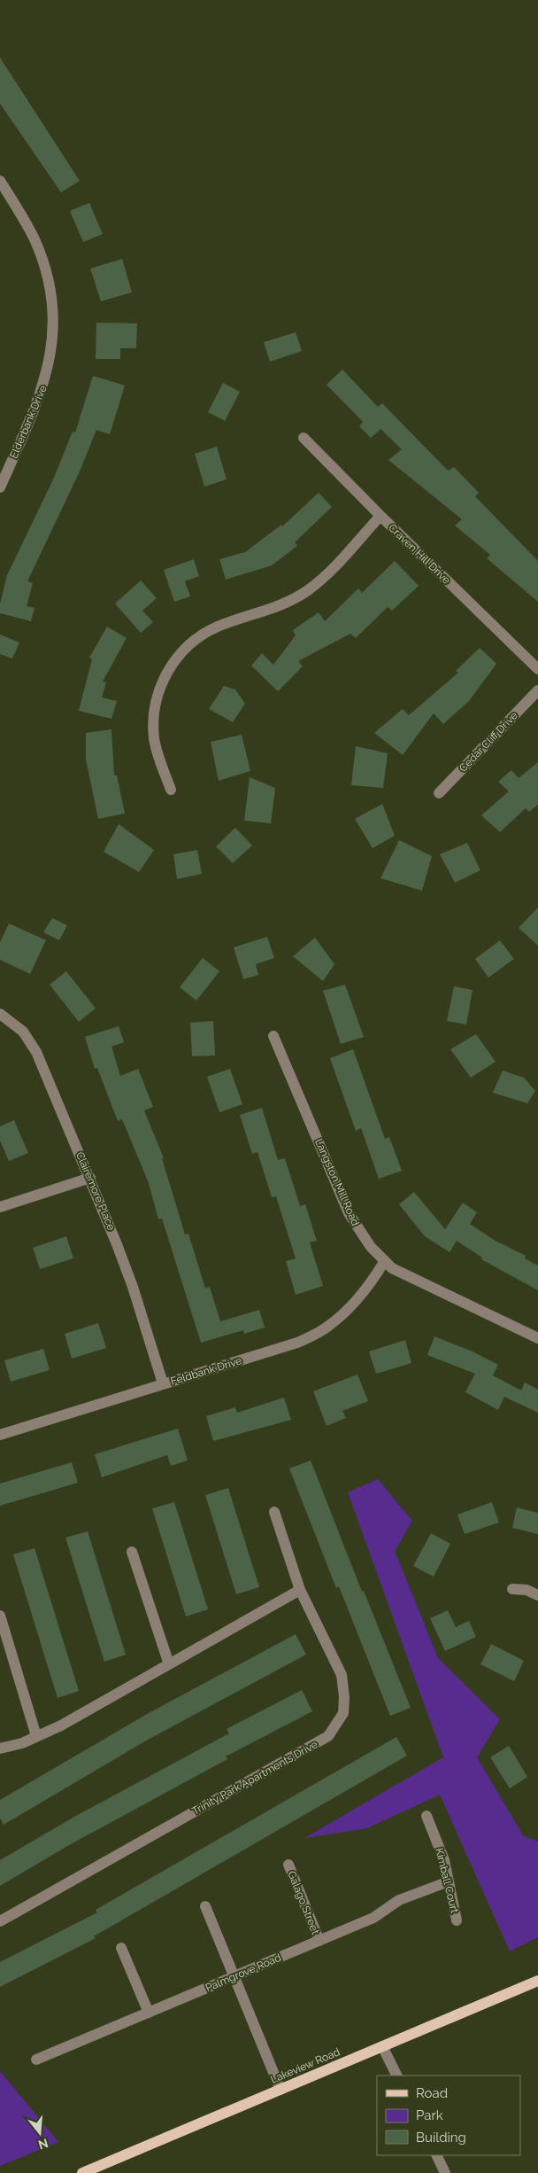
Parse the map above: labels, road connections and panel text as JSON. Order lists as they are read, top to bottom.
{
  "streets": {
    "main road": ["Lakeview Road"],
    "street": [
      "Elderbank Drive",
      "Craven Hill Drive",
      "Cedar Cliff Drive",
      "Langston Mill Road",
      "Clairemore Place",
      "Feldbank Drive",
      "Trinity Park Apartments Drive",
      "Kimball Court",
      "Galago Street",
      "Palmgrove Road"
    ]
  },
  "crossings": [
    ["Langston Mill Road", "Feldbank Drive"],
    ["Clairemore Place", "Feldbank Drive"],
    ["Kimball Court", "Palmgrove Road"],
    ["Galago Street", "Palmgrove Road"]
  ],
  "legend": ["Road", "Park", "Building"],
  "north": "bottom"
}
